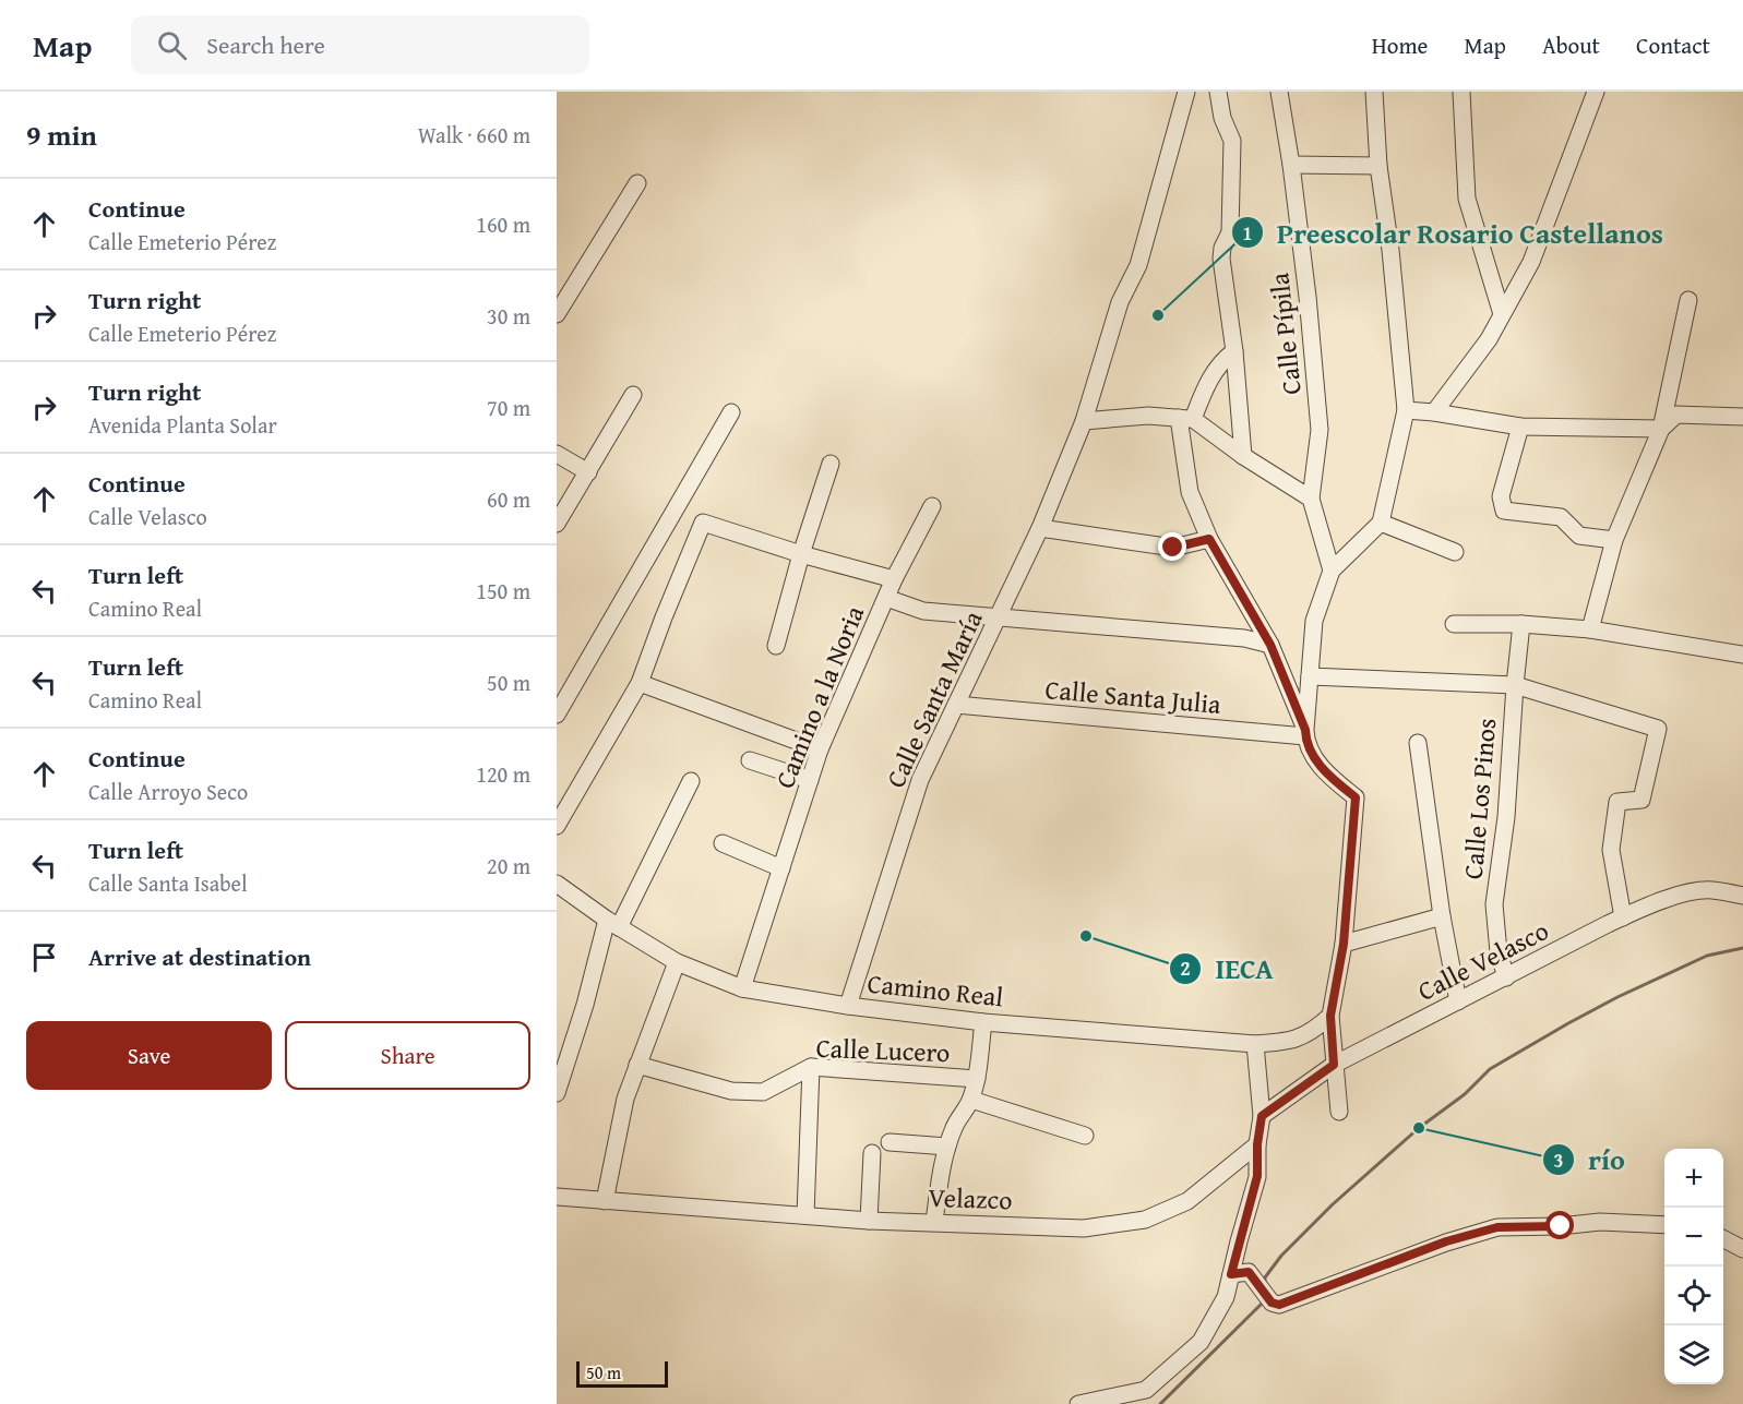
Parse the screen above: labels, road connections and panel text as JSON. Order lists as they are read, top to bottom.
{
  "streets": {
    "street": [
      "Calle Pípila",
      "Camino a la Noria",
      "Calle Santa Julia",
      "Calle Santa María",
      "Calle Los Pinos",
      "Calle Velasco",
      "Camino Real",
      "Calle Lucero",
      "Velazco"
    ]
  },
  "crossings": [
    ["Camino a la Noria", "Camino Real"],
    ["Calle Santa Julia", "Calle Santa María"],
    ["Calle Santa María", "Camino Real"],
    ["Calle Los Pinos", "Calle Velasco"]
  ],
  "places": ["Preescolar Rosario Castellanos", "IECA", "río"],
  "scale_bar": "50 m",
  "page": {
    "header": "Map",
    "search": "Search here",
    "nav": [
      "Home",
      "Map",
      "About",
      "Contact"
    ],
    "heading": ["9 min", "Walk · 660 m"],
    "list": [
      ["Continue", "Calle Emeterio Pérez", "160 m"],
      ["Turn right", "Calle Emeterio Pérez", "30 m"],
      ["Turn right", "Avenida Planta Solar", "70 m"],
      ["Continue", "Calle Velasco", "60 m"],
      ["Turn left", "Camino Real", "150 m"],
      ["Turn left", "Camino Real", "50 m"],
      ["Continue", "Calle Arroyo Seco", "120 m"],
      ["Turn left", "Calle Santa Isabel", "20 m"],
      "Arrive at destination"
    ],
    "buttons": ["Save", "Share"],
    "map_buttons": ["+", "−"],
    "scale": "50 m"
  }
}
